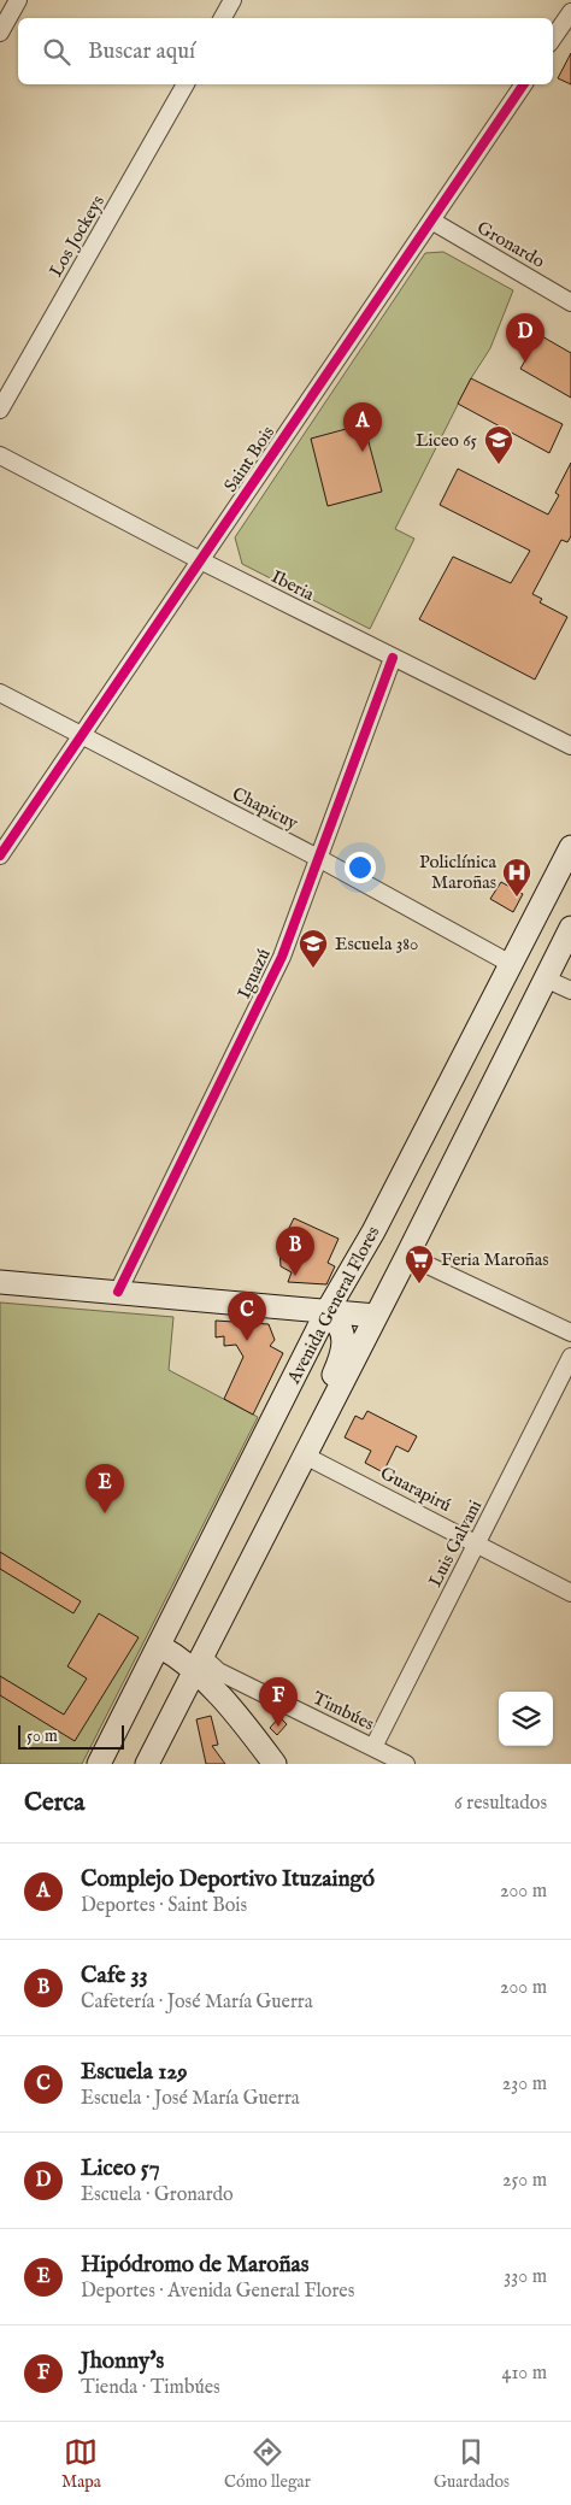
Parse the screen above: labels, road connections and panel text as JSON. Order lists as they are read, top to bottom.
{
  "streets": {
    "main road": ["Avenida General Flores"],
    "street": [
      "Los Jockeys",
      "Gronardo",
      "Saint Bois",
      "Iberia",
      "Chapicuy",
      "Iguazú",
      "Guarapirú",
      "Luis Galvani",
      "Timbúes"
    ]
  },
  "crossings": [
    ["Gronardo", "Saint Bois"],
    ["Saint Bois", "Iberia"],
    ["Saint Bois", "Chapicuy"],
    ["Iberia", "Iguazú"],
    ["Chapicuy", "Iguazú"],
    ["Chapicuy", "Avenida General Flores"],
    ["Guarapirú", "Luis Galvani"],
    ["Luis Galvani", "Timbúes"]
  ],
  "places": {
    "school or university": ["Liceo 65", "Escuela 380"],
    "hospital": ["Policlínica Maroñas"],
    "supermarket": ["Feria Maroñas"]
  },
  "scale_bar": "50 m",
  "page": {
    "search": "Buscar aquí",
    "pins": [
      "D",
      "A",
      "B",
      "C",
      "E",
      "F"
    ],
    "scale": "50 m",
    "heading": ["Cerca", "6 resultados"],
    "list": [
      {
        "mark": "A",
        "name": "Complejo Deportivo Ituzaingó",
        "note": "Deportes · Saint Bois",
        "value": "200 m"
      },
      {
        "mark": "B",
        "name": "Cafe 33",
        "note": "Cafetería · José María Guerra",
        "value": "200 m"
      },
      {
        "mark": "C",
        "name": "Escuela 129",
        "note": "Escuela · José María Guerra",
        "value": "230 m"
      },
      {
        "mark": "D",
        "name": "Liceo 57",
        "note": "Escuela · Gronardo",
        "value": "250 m"
      },
      {
        "mark": "E",
        "name": "Hipódromo de Maroñas",
        "note": "Deportes · Avenida General Flores",
        "value": "330 m"
      },
      {
        "mark": "F",
        "name": "Jhonny's",
        "note": "Tienda · Timbúes",
        "value": "410 m"
      }
    ],
    "nav": ["Mapa", "Cómo llegar", "Guardados"]
  }
}
